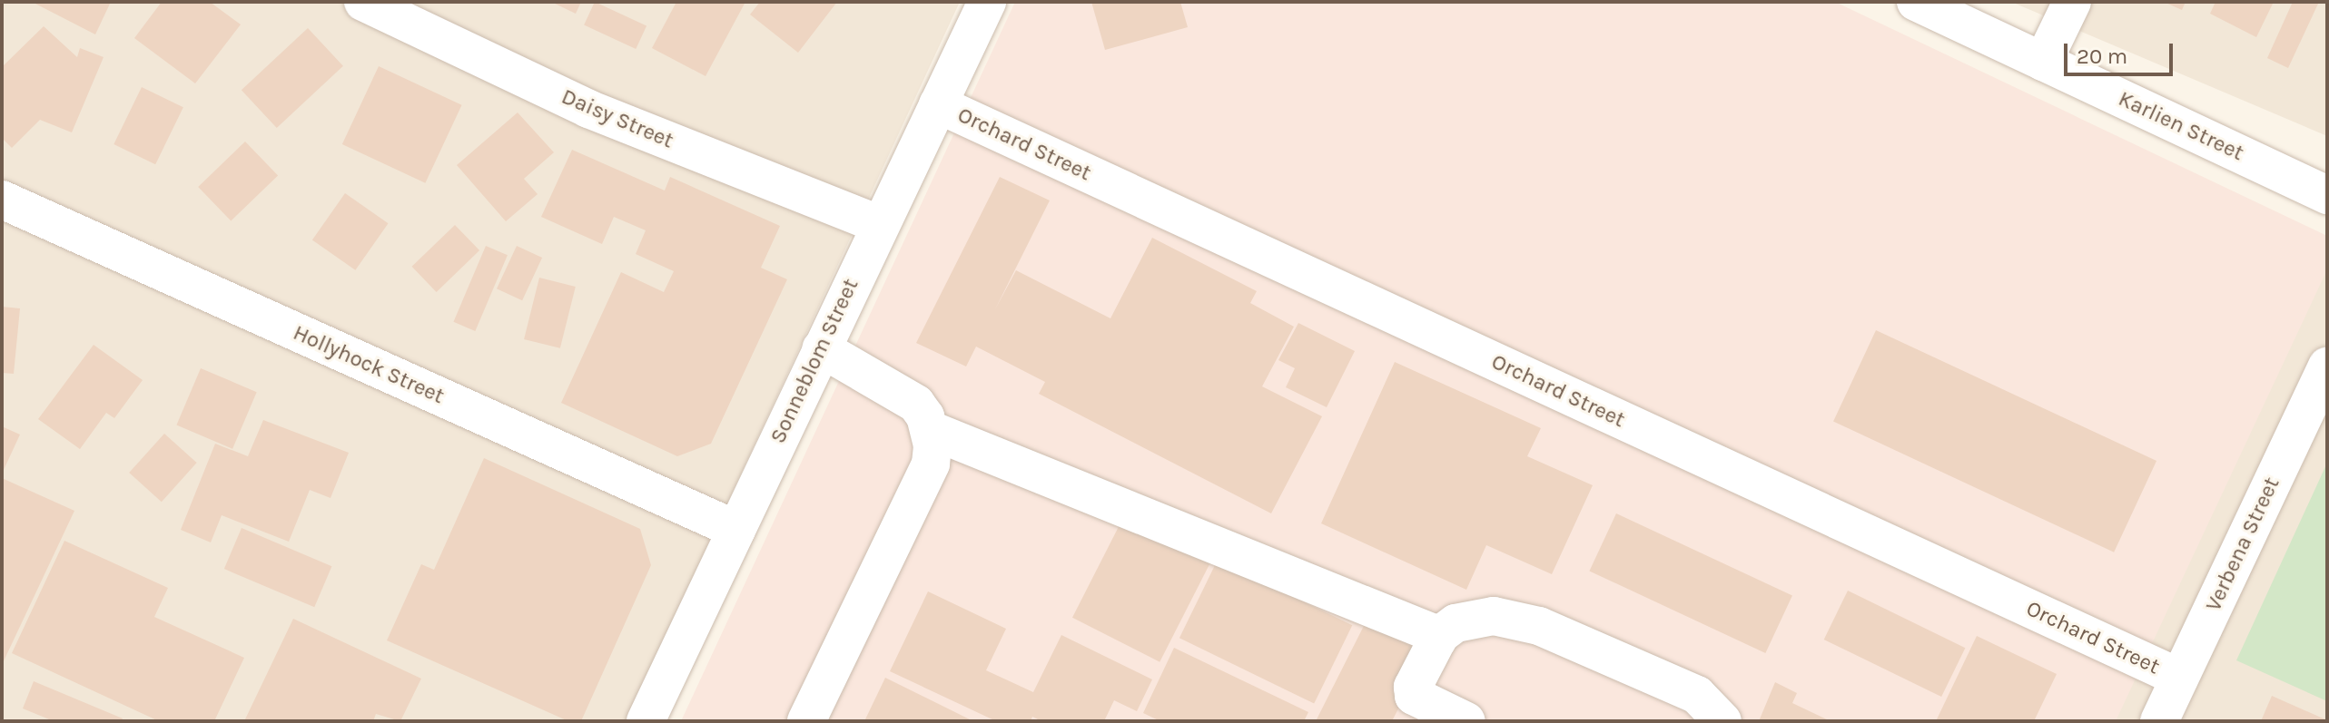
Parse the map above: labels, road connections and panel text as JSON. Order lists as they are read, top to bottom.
{
  "streets": {
    "street": [
      "Daisy Street",
      "Karlien Street",
      "Orchard Street",
      "Sonneblom Street",
      "Hollyhock Street",
      "Verbena Street"
    ]
  },
  "crossings": [
    ["Daisy Street", "Sonneblom Street"],
    ["Orchard Street", "Sonneblom Street"],
    ["Orchard Street", "Verbena Street"],
    ["Sonneblom Street", "Hollyhock Street"]
  ],
  "scale_bar": "20 m"
}
